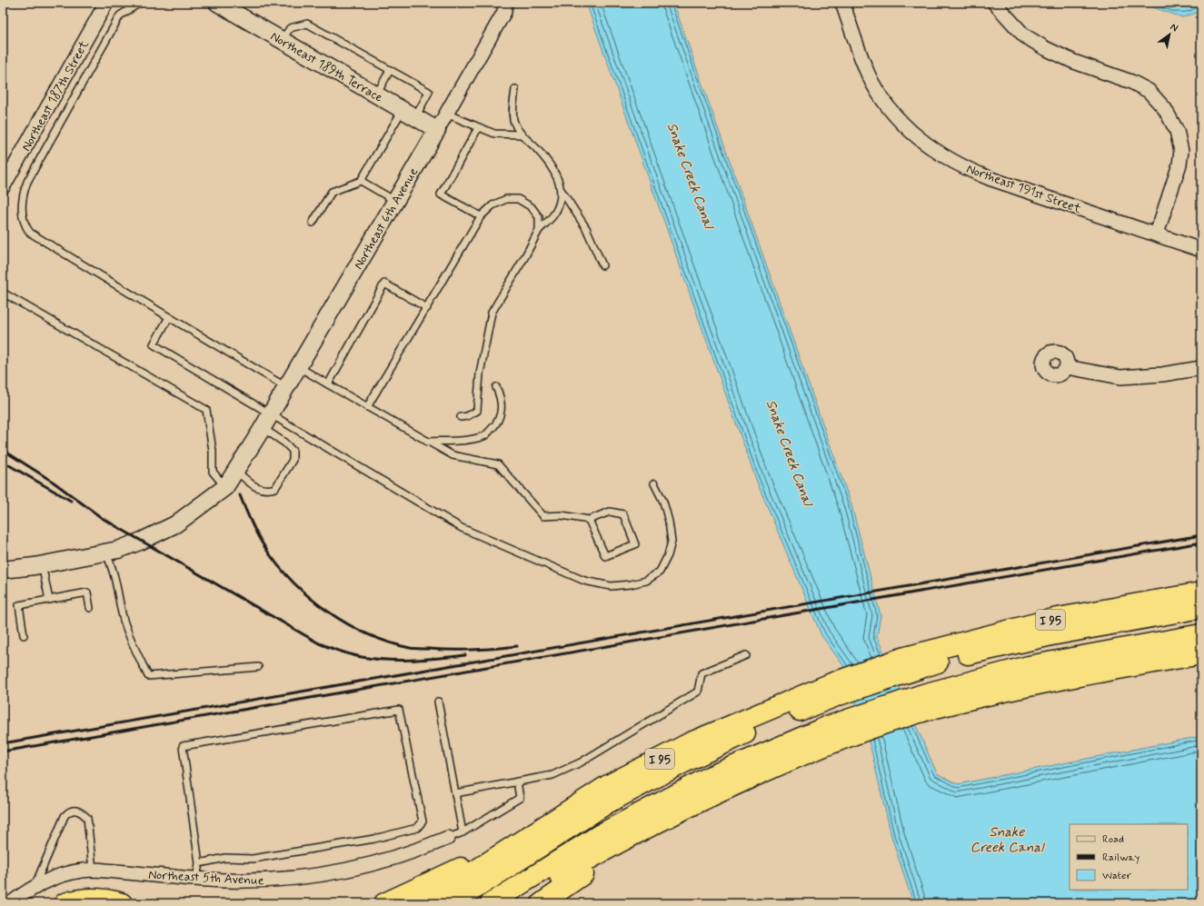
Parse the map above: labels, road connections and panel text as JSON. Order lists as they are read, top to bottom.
{
  "streets": {
    "highway": ["I 95"],
    "street": [
      "Northeast 189th Terrace",
      "Northeast 187th Street",
      "Northeast 191st Street",
      "Northeast 6th Avenue",
      "Northeast 5th Avenue"
    ]
  },
  "crossings": [
    ["Northeast 189th Terrace", "Northeast 6th Avenue"]
  ],
  "water": ["Snake Creek Canal"],
  "legend": ["Road", "Railway", "Water"],
  "north": "top right"
}
